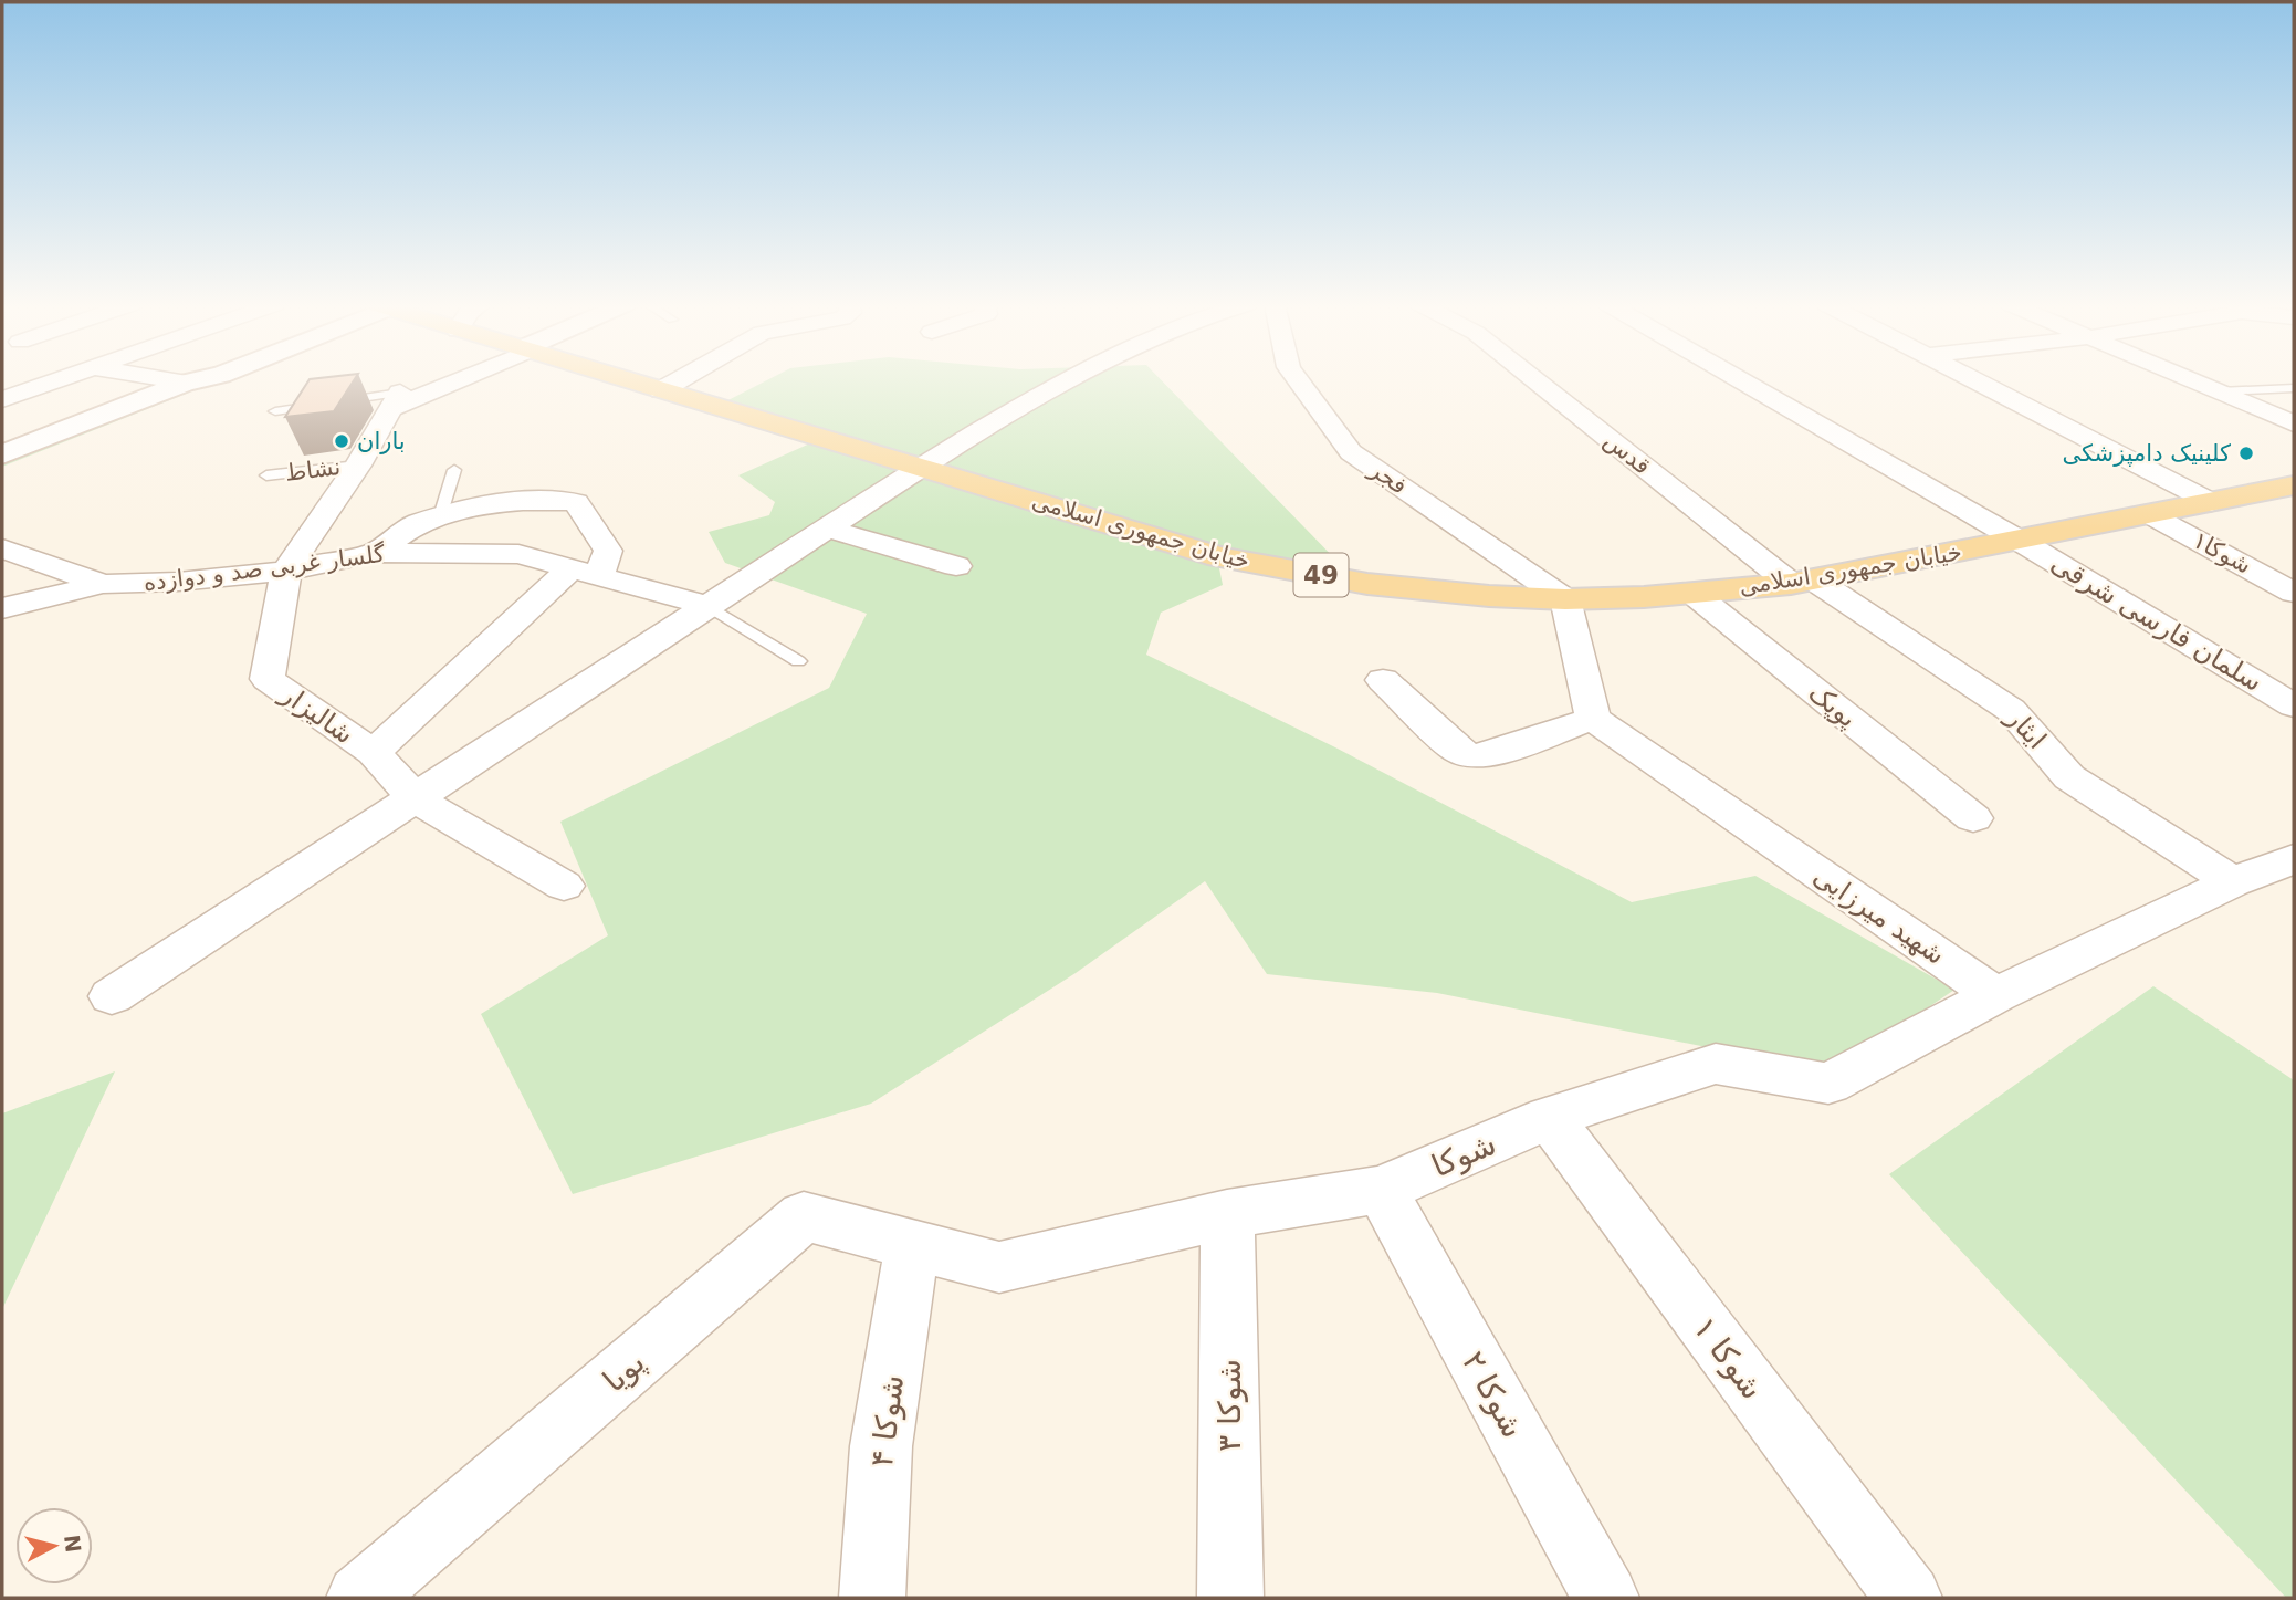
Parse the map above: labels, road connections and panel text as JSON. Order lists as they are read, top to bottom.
{
  "streets": {
    "main road": ["خیابان جمهوری اسلامی", "49"],
    "street": [
      "قدس",
      "فجر",
      "شوکا۱",
      "گلسار غربی صد و دوازده",
      "سلمان فارسی شرقی",
      "پوپک",
      "شالیزار",
      "ایثار",
      "شهید میرزایی",
      "شوکا",
      "شوکا ۱",
      "پویا",
      "شوکا ۲",
      "شوکا ۳",
      "شوکا ۴"
    ],
    "lane": ["نشاط"]
  },
  "crossings": [
    ["قدس", "خیابان جمهوری اسلامی"],
    ["قدس", "ایثار"],
    ["نشاط", "شالیزار"],
    ["فجر", "خیابان جمهوری اسلامی"],
    ["خیابان جمهوری اسلامی", "شوکا۱"],
    ["خیابان جمهوری اسلامی", "سلمان فارسی شرقی"],
    ["خیابان جمهوری اسلامی", "پوپک"],
    ["خیابان جمهوری اسلامی", "ایثار"],
    ["گلسار غربی صد و دوازده", "شالیزار"],
    ["شهید میرزایی", "شوکا"],
    ["شوکا", "شوکا ۱"],
    ["شوکا", "پویا"],
    ["شوکا", "شوکا ۲"],
    ["شوکا", "شوکا ۳"],
    ["شوکا", "شوکا ۴"],
    ["پویا", "شوکا ۴"]
  ],
  "places": ["باران", "کلینیک دامپزشکی"],
  "north": "right"
}
